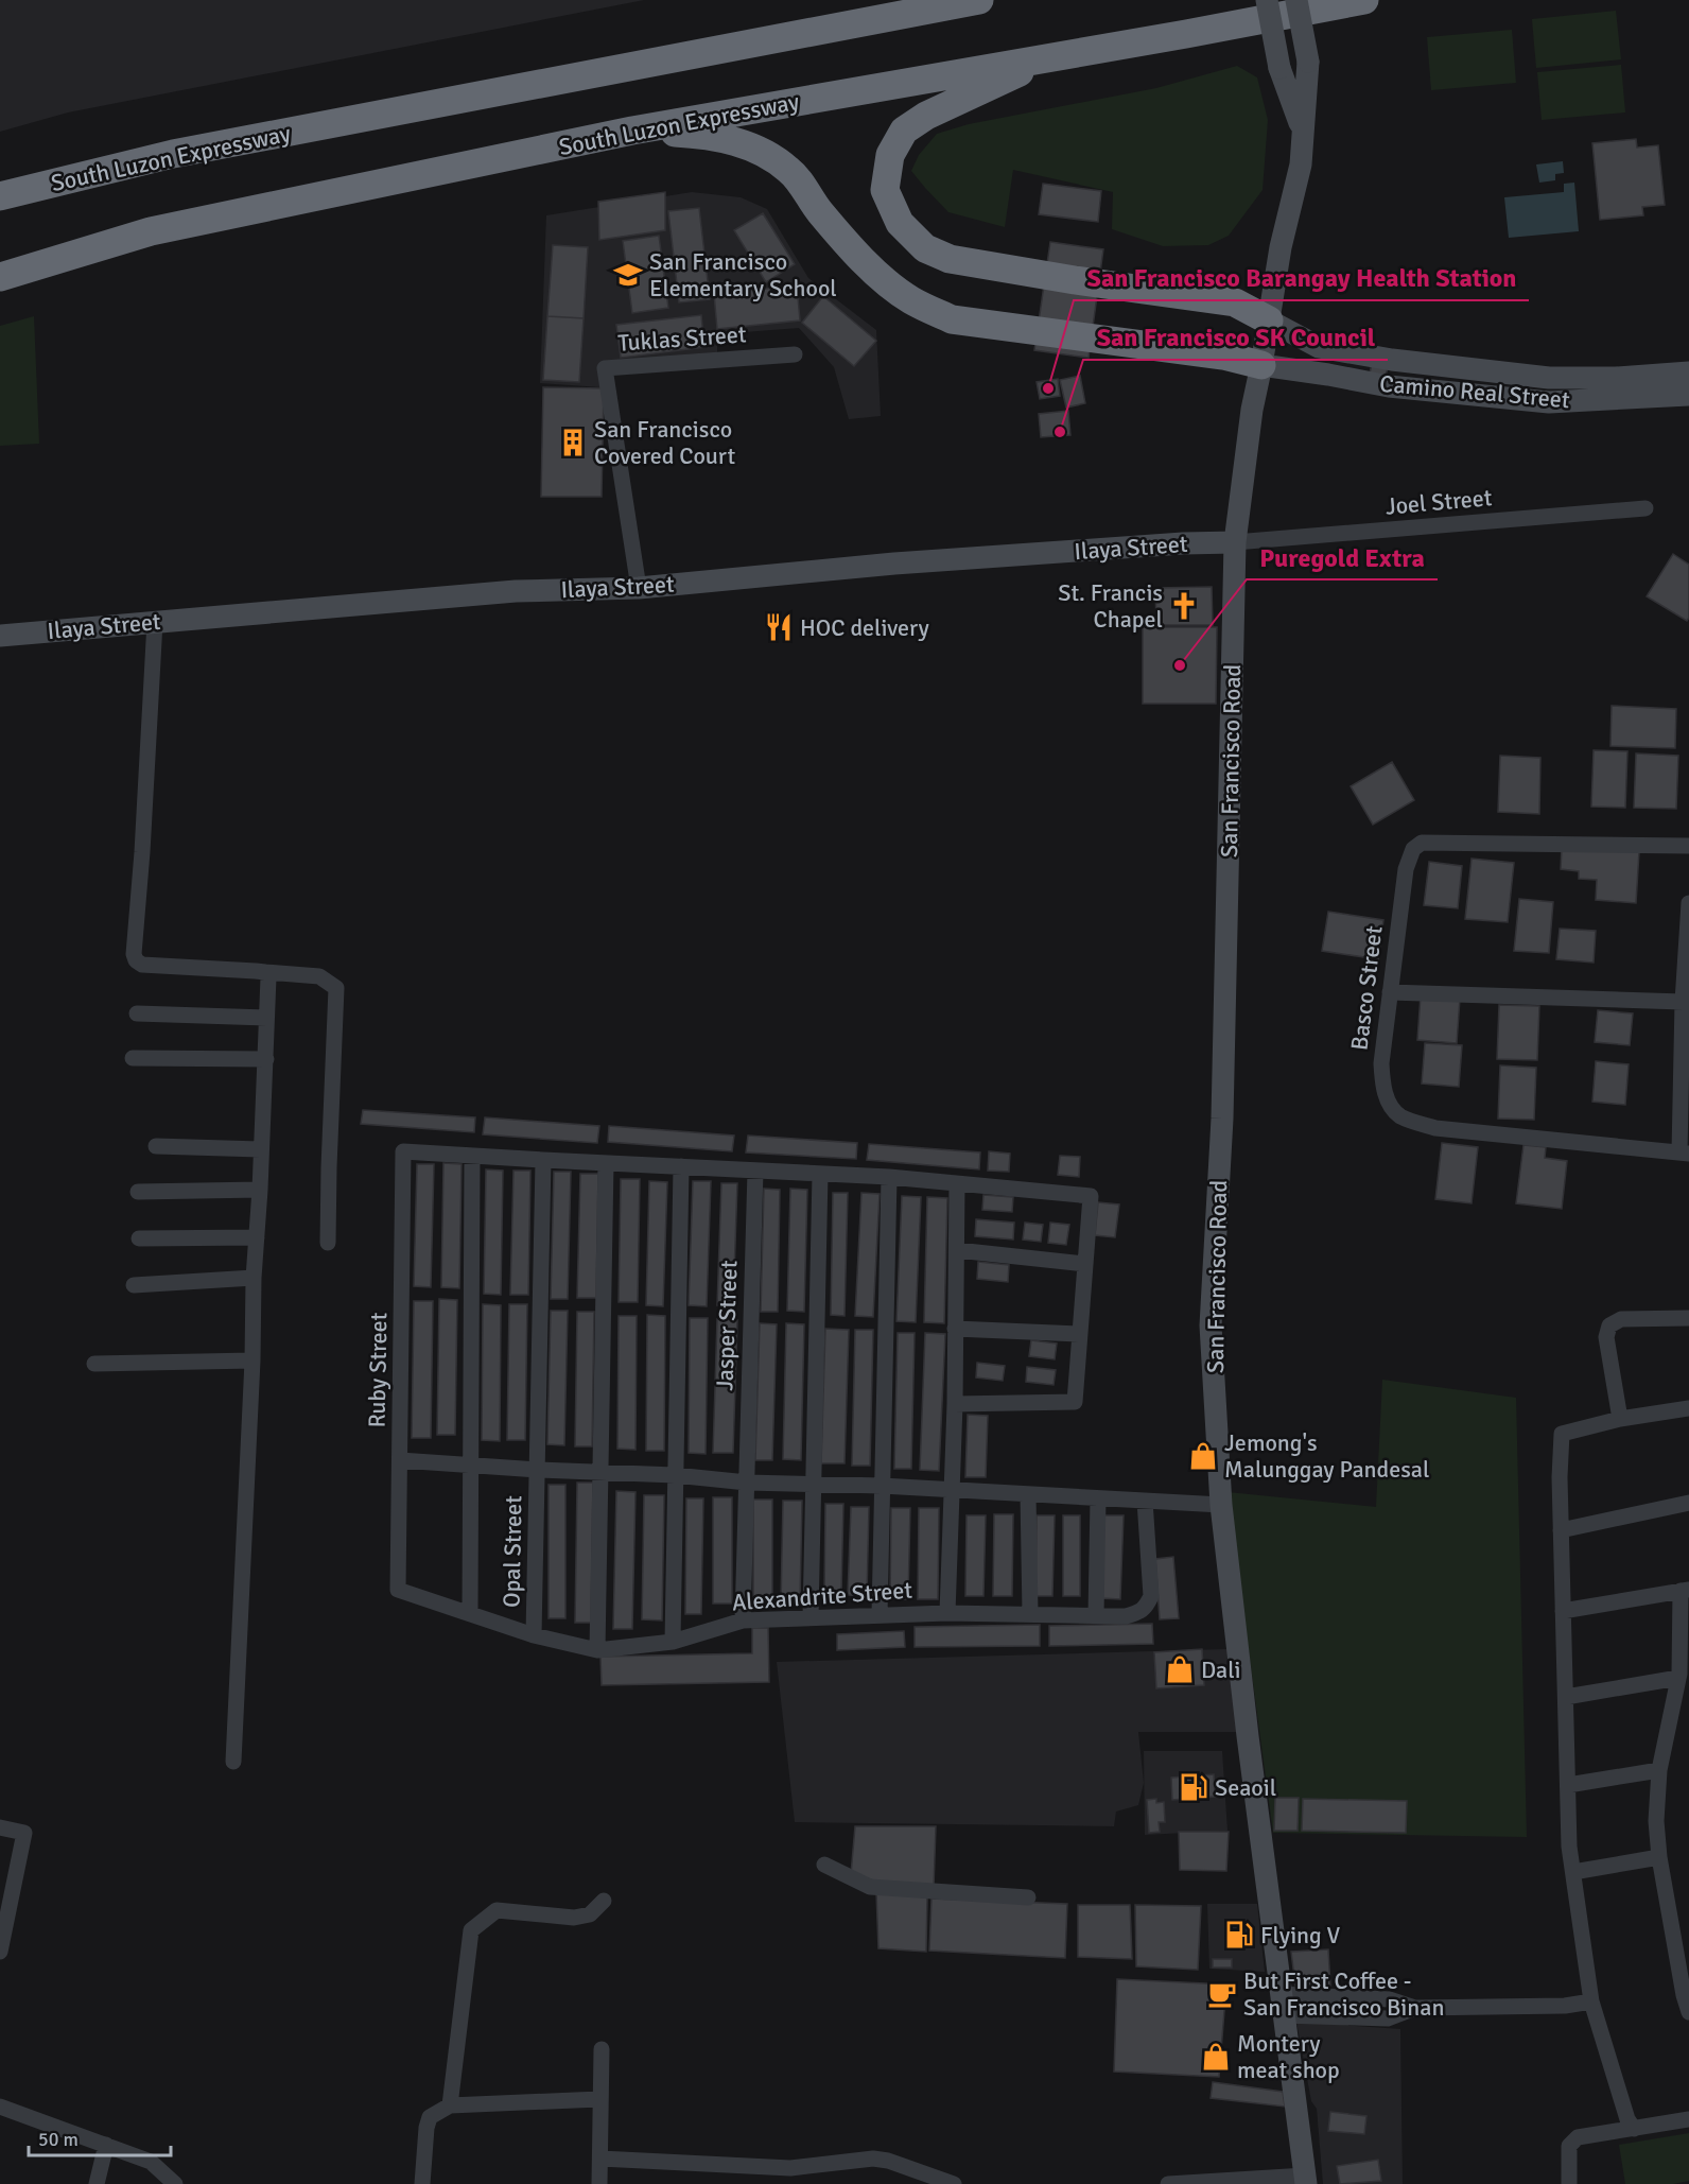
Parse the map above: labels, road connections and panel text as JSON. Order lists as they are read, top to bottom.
{
  "streets": {
    "highway": ["South Luzon Expressway"],
    "main road": ["Camino Real Street", "Ilaya Street", "San Francisco Road"],
    "street": [
      "Tuklas Street",
      "Joel Street",
      "Basco Street",
      "Jasper Street",
      "Ruby Street",
      "Opal Street",
      "Alexandrite Street"
    ]
  },
  "crossings": [
    ["Tuklas Street", "Ilaya Street"],
    ["Camino Real Street", "San Francisco Road"],
    ["Joel Street", "Ilaya Street"],
    ["Joel Street", "San Francisco Road"],
    ["Ilaya Street", "San Francisco Road"],
    ["Jasper Street", "Alexandrite Street"],
    ["Ruby Street", "Alexandrite Street"],
    ["Opal Street", "Alexandrite Street"]
  ],
  "places": {
    "school or university": ["San Francisco Elementary School"],
    "other": ["San Francisco Barangay Health Station", "San Francisco SK Council", "Puregold Extra"],
    "building": ["San Francisco Covered Court"],
    "church": ["St. Francis Chapel"],
    "restaurant": ["HOC delivery"],
    "shop": ["Jemong's Malunggay Pandesal", "Dali", "Montery meat shop"],
    "fuel station": ["Seaoil", "Flying V"],
    "cafe": ["But First Coffee - San Francisco Binan"]
  },
  "scale_bar": "50 m"
}
